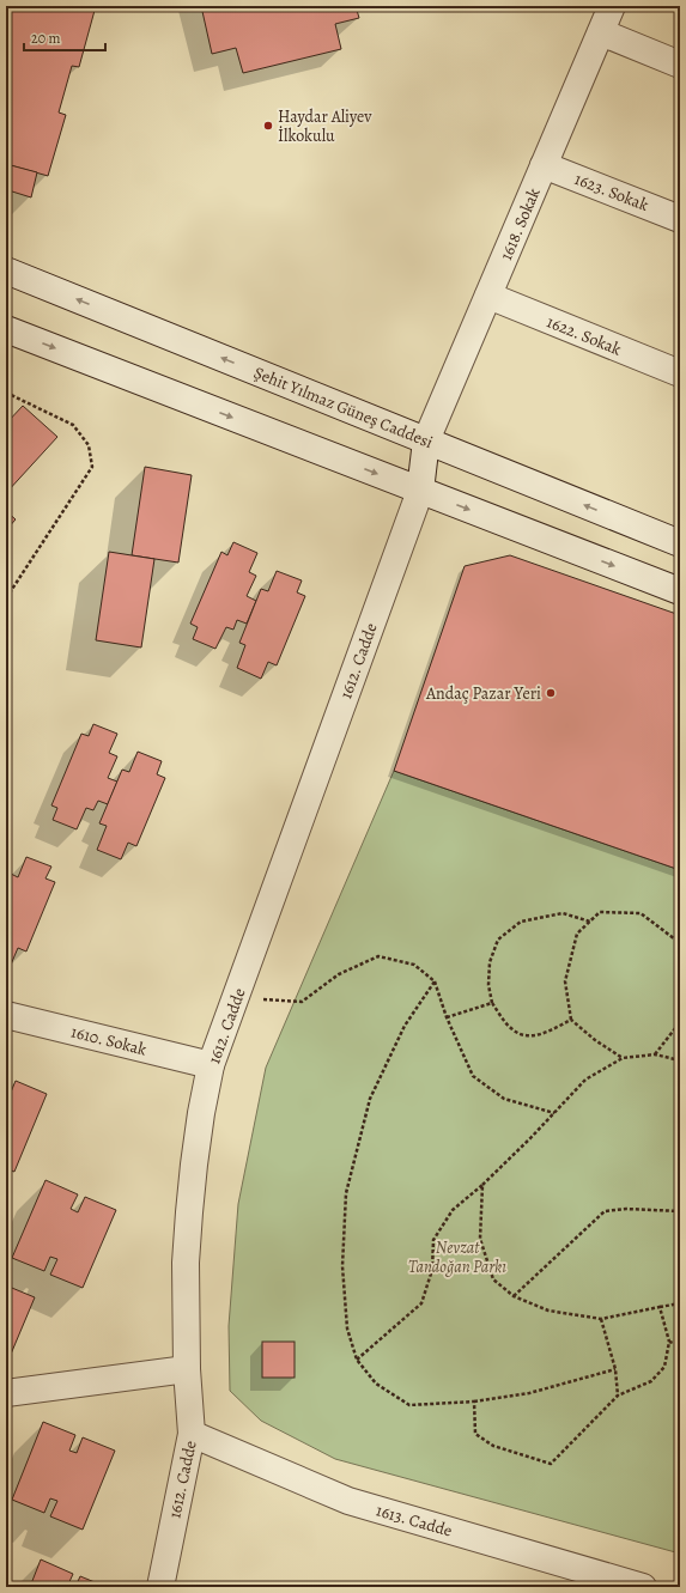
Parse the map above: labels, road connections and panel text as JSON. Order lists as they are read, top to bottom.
{
  "streets": {
    "street": [
      "1623. Sokak",
      "1618. Sokak",
      "1622. Sokak",
      "Şehit Yılmaz Güneş Caddesi",
      "1612. Cadde",
      "1610. Sokak",
      "1613. Cadde"
    ]
  },
  "crossings": [
    ["1623. Sokak", "1618. Sokak"],
    ["1618. Sokak", "1622. Sokak"],
    ["1618. Sokak", "Şehit Yılmaz Güneş Caddesi"],
    ["1618. Sokak", "1612. Cadde"],
    ["Şehit Yılmaz Güneş Caddesi", "1612. Cadde"],
    ["1612. Cadde", "1610. Sokak"],
    ["1612. Cadde", "1613. Cadde"]
  ],
  "parks": ["Nevzat Tandoğan Parkı"],
  "places": ["Haydar Aliyev İlkokulu", "Andaç Pazar Yeri"],
  "scale_bar": "20 m"
}
